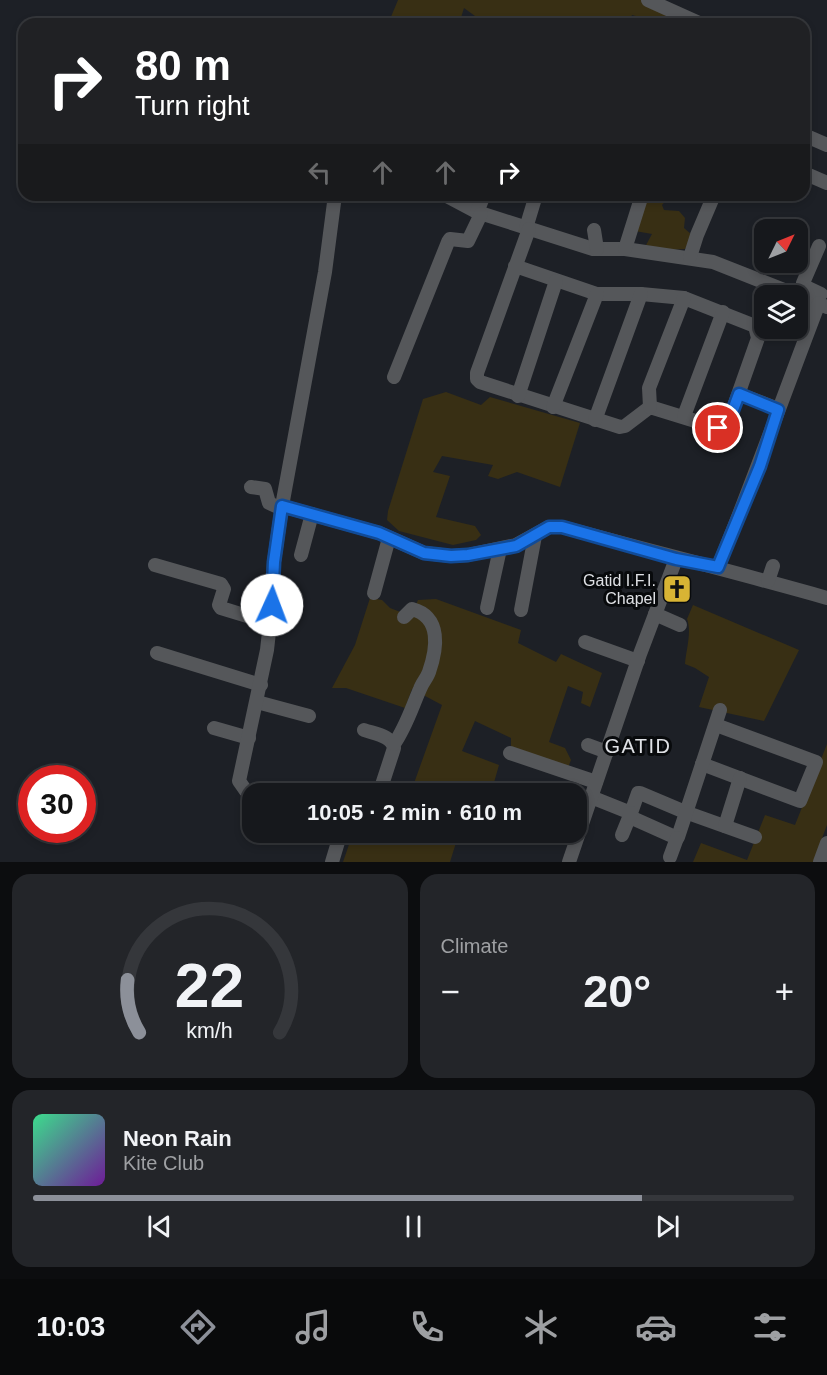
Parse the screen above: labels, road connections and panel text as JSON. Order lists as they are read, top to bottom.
{
  "districts": ["GATID"],
  "places": {
    "church": ["Gatid I.F.I. Chapel"]
  },
  "north": "top right",
  "page": {
    "turn": ["80 m", "Turn right"],
    "limit": "30",
    "trip": "10:05 · 2 min · 610 m",
    "tile": "Climate",
    "heat": ["−", "20°", "+"],
    "song": ["Neon Rain", "Kite Club"],
    "tabs": "10:03",
    "gauge": ["22", "km/h"]
  }
}
